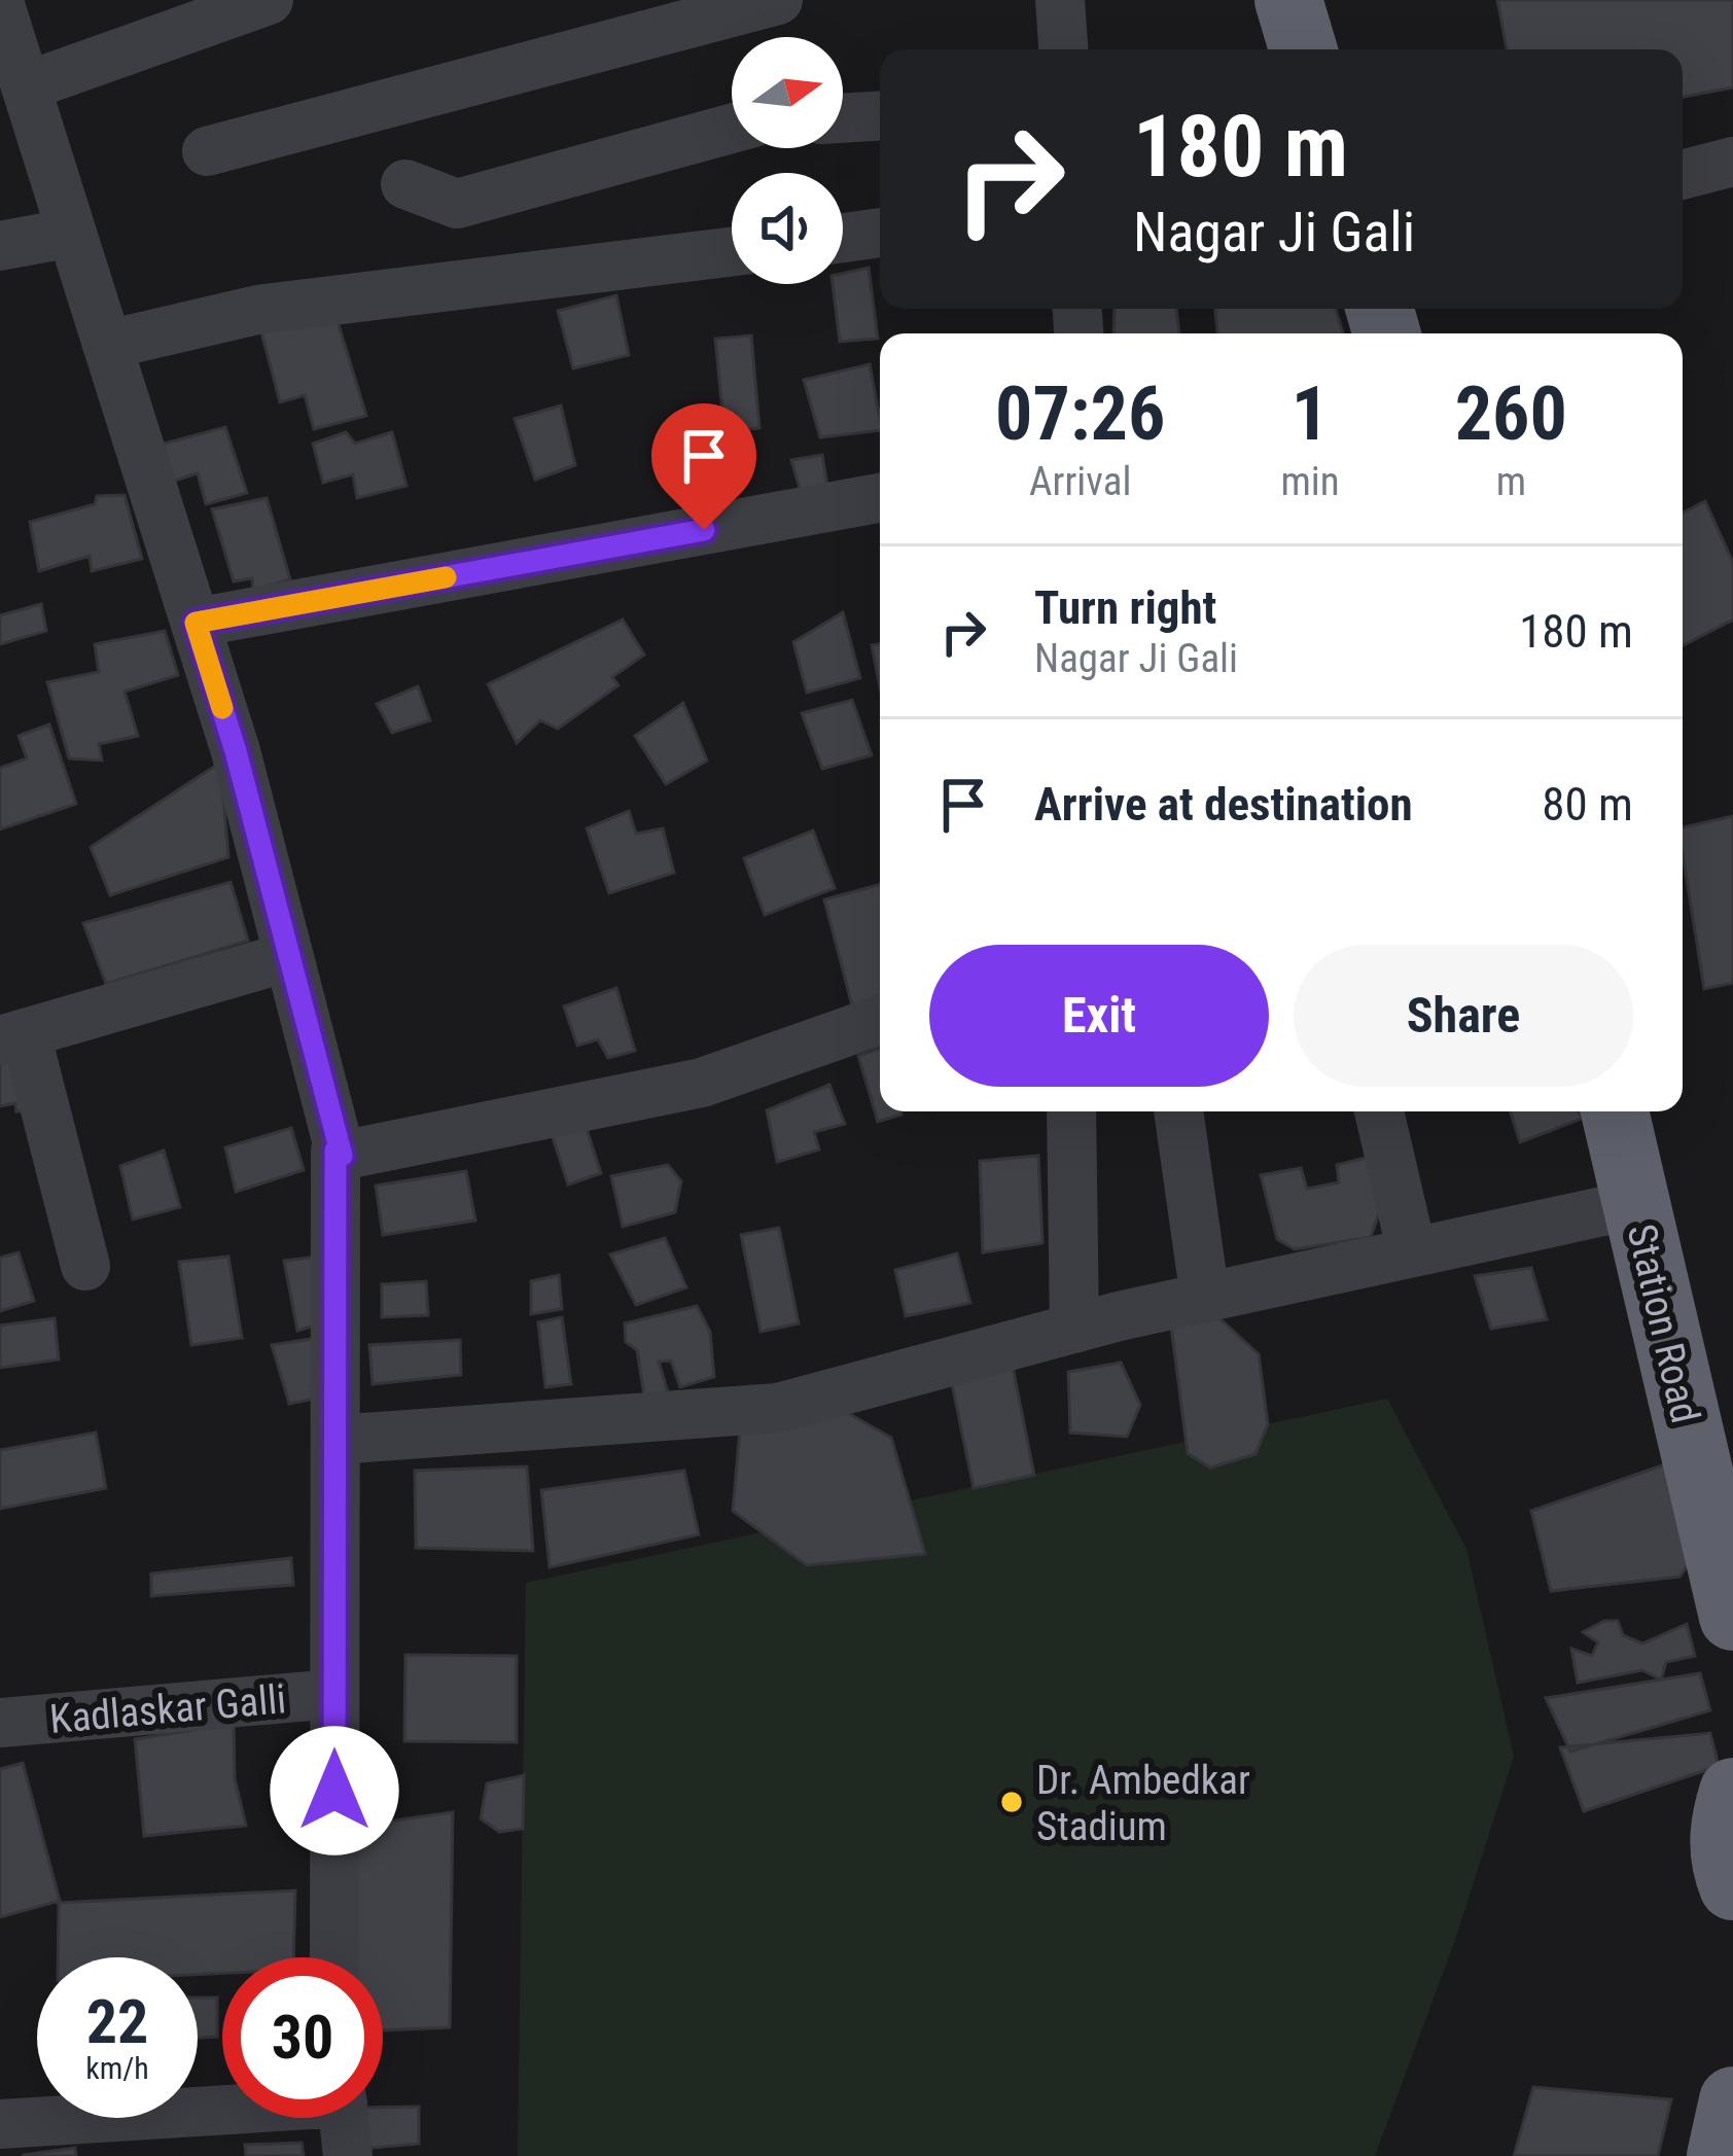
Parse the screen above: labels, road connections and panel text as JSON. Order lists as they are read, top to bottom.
{
  "streets": {
    "highway": ["Station Road"],
    "street": ["Kadlaskar Galli"]
  },
  "places": ["Dr. Ambedkar Stadium"],
  "north": "right",
  "page": {
    "turn": ["180 m", "Nagar Ji Gali"],
    "eta": [
      "07:26",
      "Arrival",
      "1",
      "min",
      "260",
      "m"
    ],
    "list": [
      {
        "name": "Turn right",
        "note": "Nagar Ji Gali",
        "value": "180 m"
      },
      {
        "name": "Arrive at destination",
        "value": "80 m"
      }
    ],
    "buttons": ["Exit", "Share"],
    "speed": "22 km/h",
    "limit": "30"
  }
}
